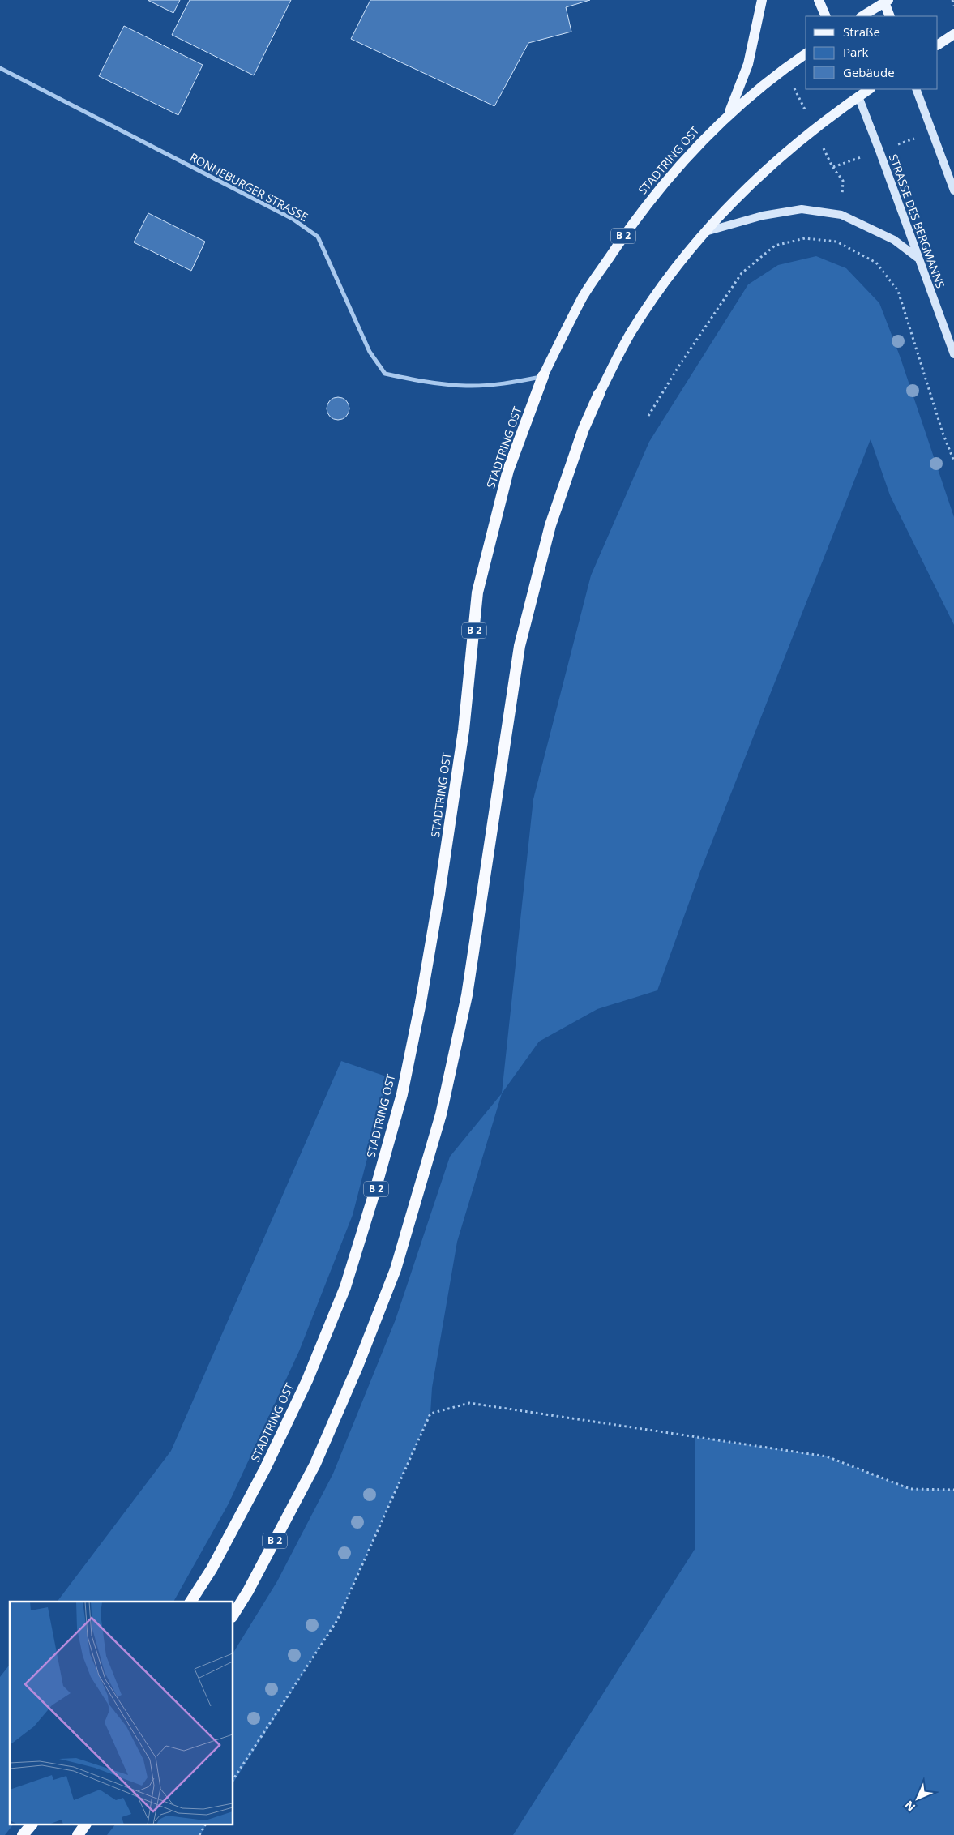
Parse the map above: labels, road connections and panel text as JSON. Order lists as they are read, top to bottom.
{
  "streets": {
    "highway": ["STADTRING OST", "B 2"],
    "main road": ["STRASSE DES BERGMANNS"],
    "street": ["RONNEBURGER STRASSE"]
  },
  "crossings": [
    ["STADTRING OST", "RONNEBURGER STRASSE"],
    ["STADTRING OST", "B 2"],
    ["STRASSE DES BERGMANNS", "B 2"]
  ],
  "legend": ["Straße", "Park", "Gebäude"],
  "north": "bottom left"
}
